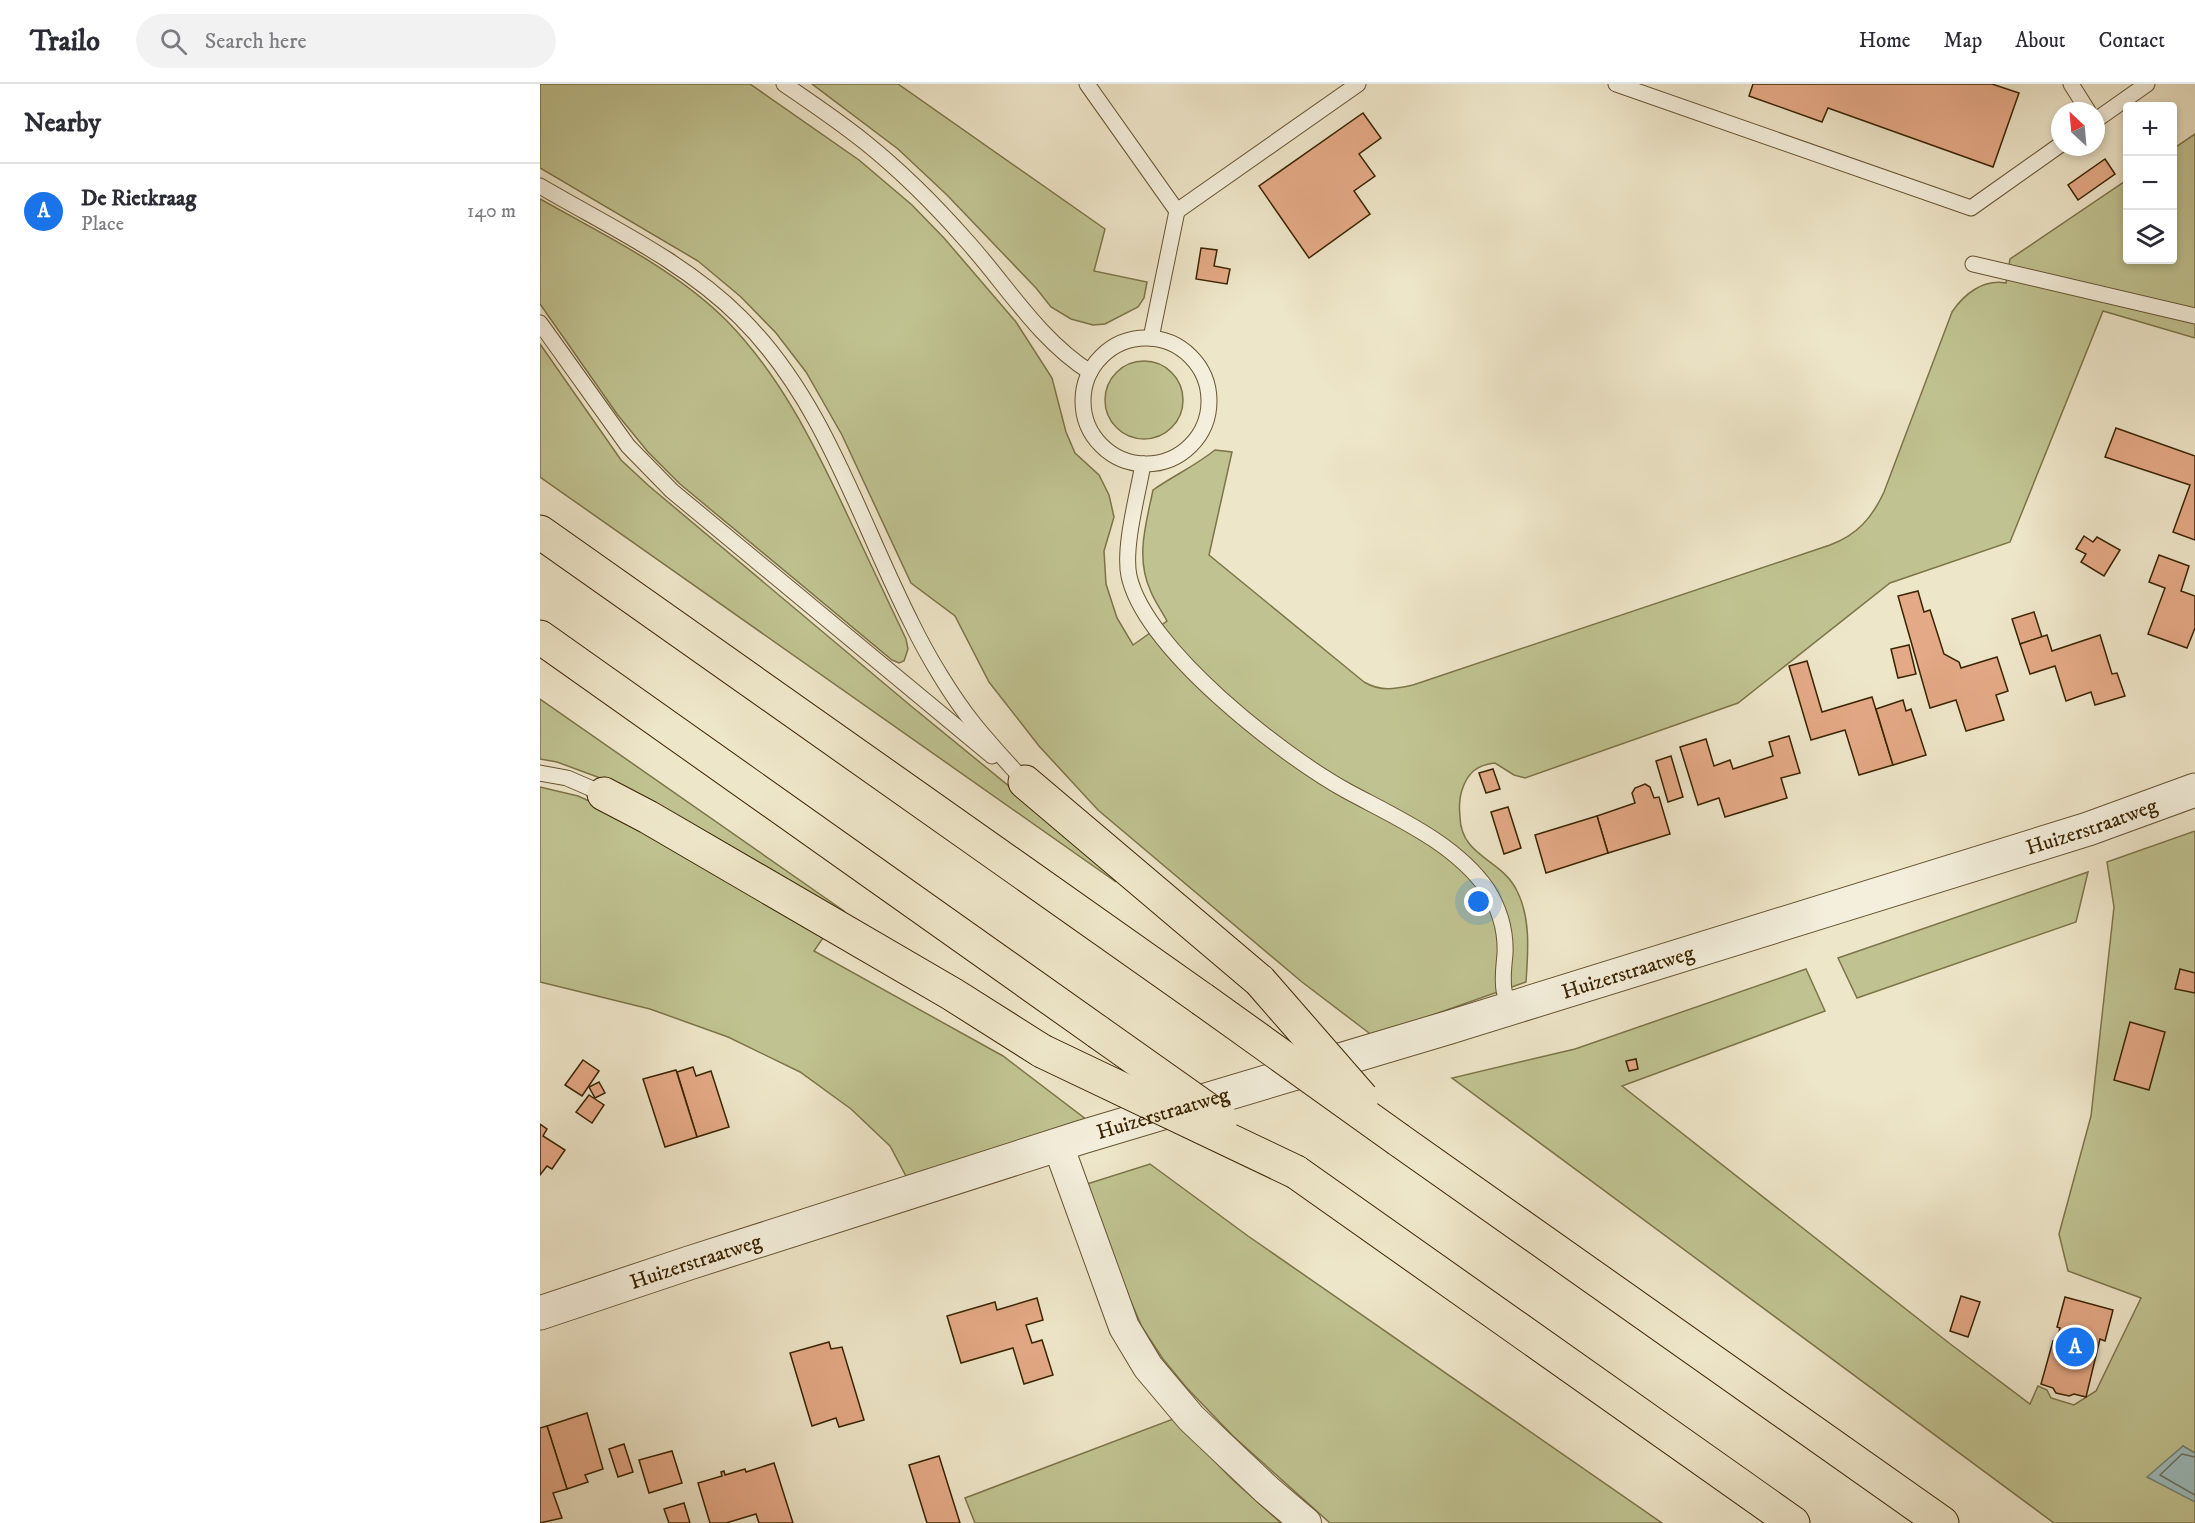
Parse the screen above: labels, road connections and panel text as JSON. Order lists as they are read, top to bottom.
{
  "streets": {
    "street": ["Huizerstraatweg"]
  },
  "north": "top left",
  "page": {
    "header": "Trailo",
    "search": "Search here",
    "nav": [
      "Home",
      "Map",
      "About",
      "Contact"
    ],
    "heading": "Nearby",
    "map_buttons": ["+", "−"],
    "list": [
      {
        "mark": "A",
        "name": "De Rietkraag",
        "note": "Place",
        "value": "140 m"
      }
    ],
    "pins": "A"
  }
}
